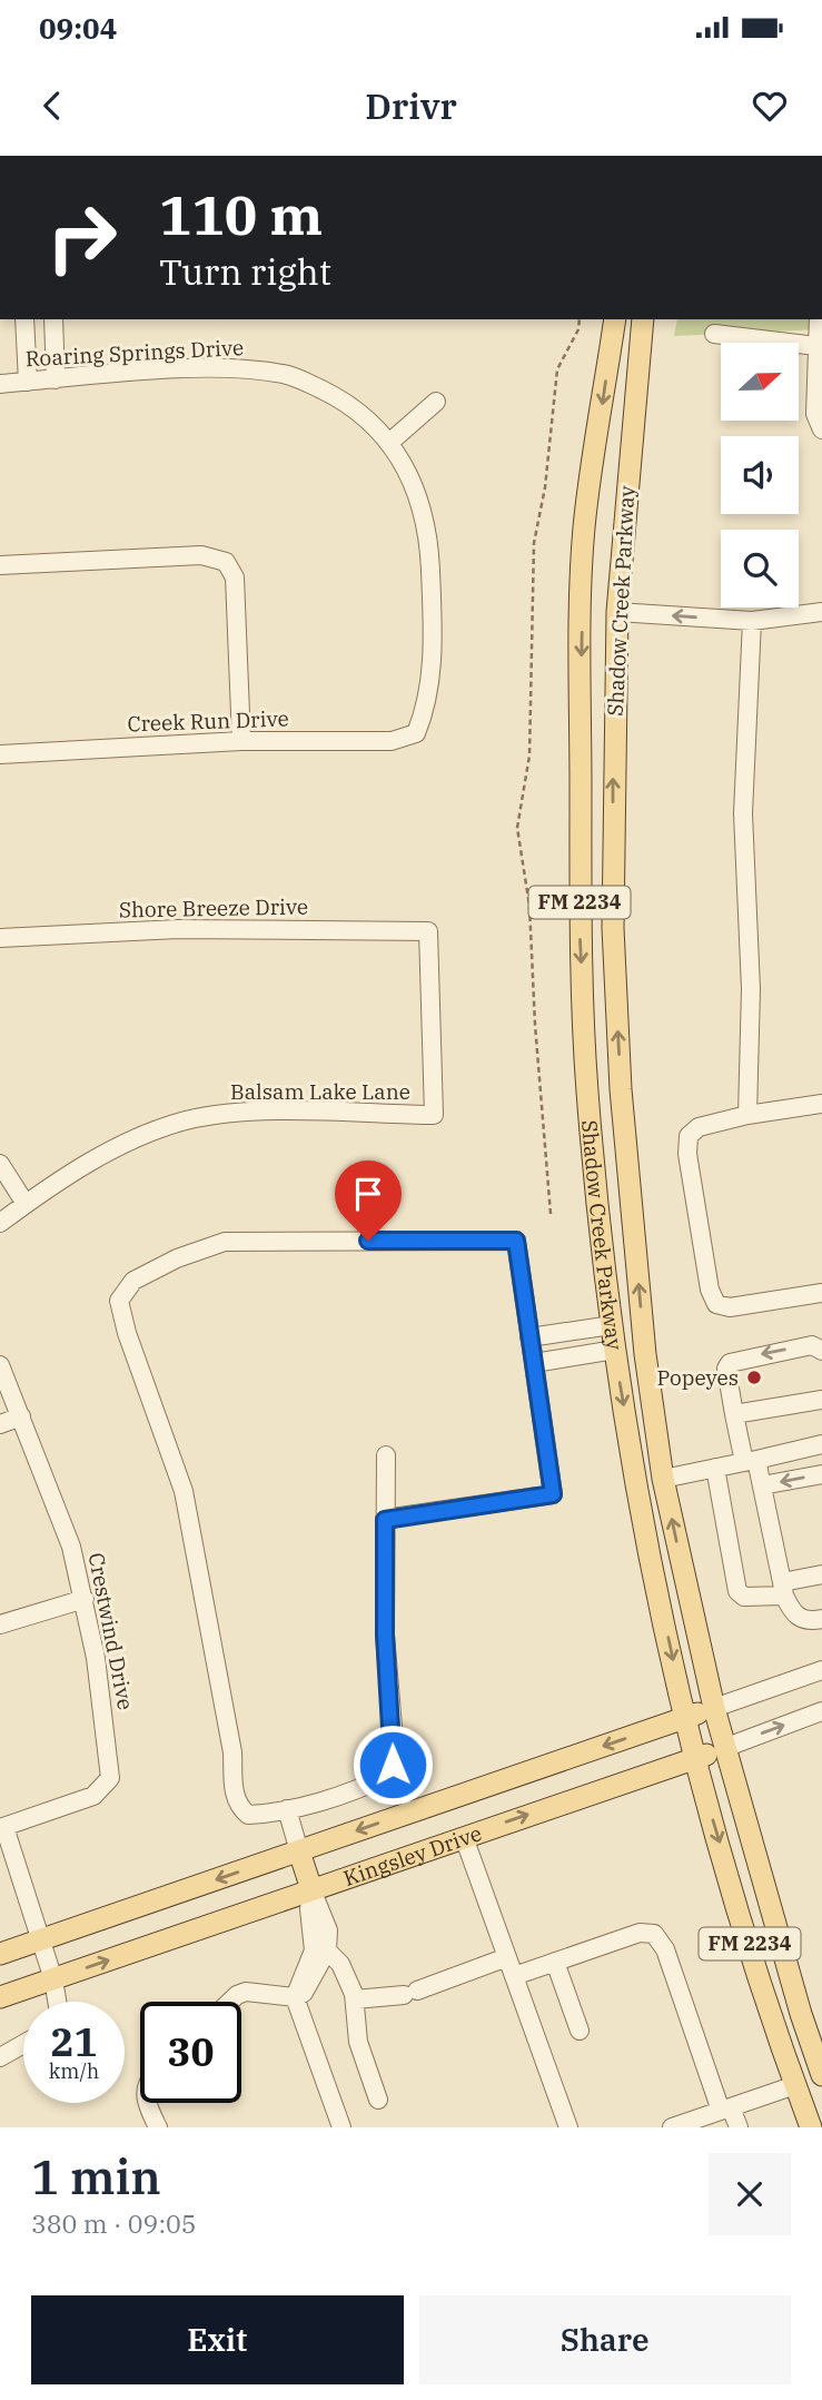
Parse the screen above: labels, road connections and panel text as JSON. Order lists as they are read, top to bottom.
{
  "streets": {
    "main road": ["Shadow Creek Parkway", "FM 2234", "Kingsley Drive"],
    "street": [
      "Roaring Springs Drive",
      "Creek Run Drive",
      "Shore Breeze Drive",
      "Balsam Lake Lane",
      "Crestwind Drive"
    ]
  },
  "crossings": [
    ["Roaring Springs Drive", "Creek Run Drive"],
    ["Shadow Creek Parkway", "Kingsley Drive"],
    ["Shore Breeze Drive", "Balsam Lake Lane"]
  ],
  "places": ["Popeyes"],
  "north": "right",
  "page": {
    "status": "09:04",
    "header": "Drivr",
    "turn": ["110 m", "Turn right"],
    "speed": "21 km/h",
    "limit": "30",
    "heading": ["1 min", "380 m · 09:05"],
    "buttons": ["Exit", "Share"]
  }
}
